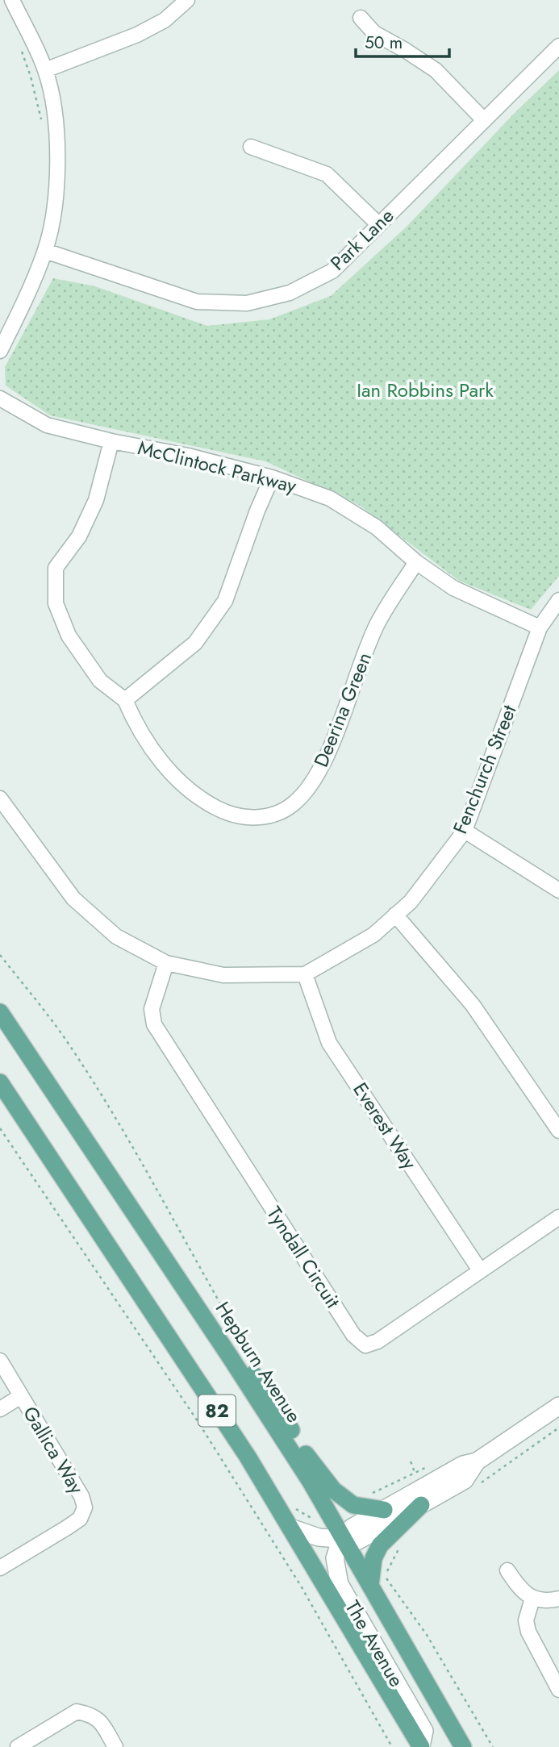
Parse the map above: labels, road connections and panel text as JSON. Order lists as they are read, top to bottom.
{
  "streets": {
    "main road": ["Hepburn Avenue", "82"],
    "street": [
      "Park Lane",
      "McClintock Parkway",
      "Deerina Green",
      "Fenchurch Street",
      "Everest Way",
      "Tyndall Circuit",
      "Gallica Way",
      "The Avenue"
    ]
  },
  "crossings": [
    ["McClintock Parkway", "Deerina Green"],
    ["McClintock Parkway", "Fenchurch Street"],
    ["Fenchurch Street", "Everest Way"],
    ["Fenchurch Street", "Tyndall Circuit"],
    ["Everest Way", "Tyndall Circuit"],
    ["Hepburn Avenue", "The Avenue"],
    ["82", "The Avenue"]
  ],
  "parks": ["Ian Robbins Park"],
  "scale_bar": "50 m"
}
